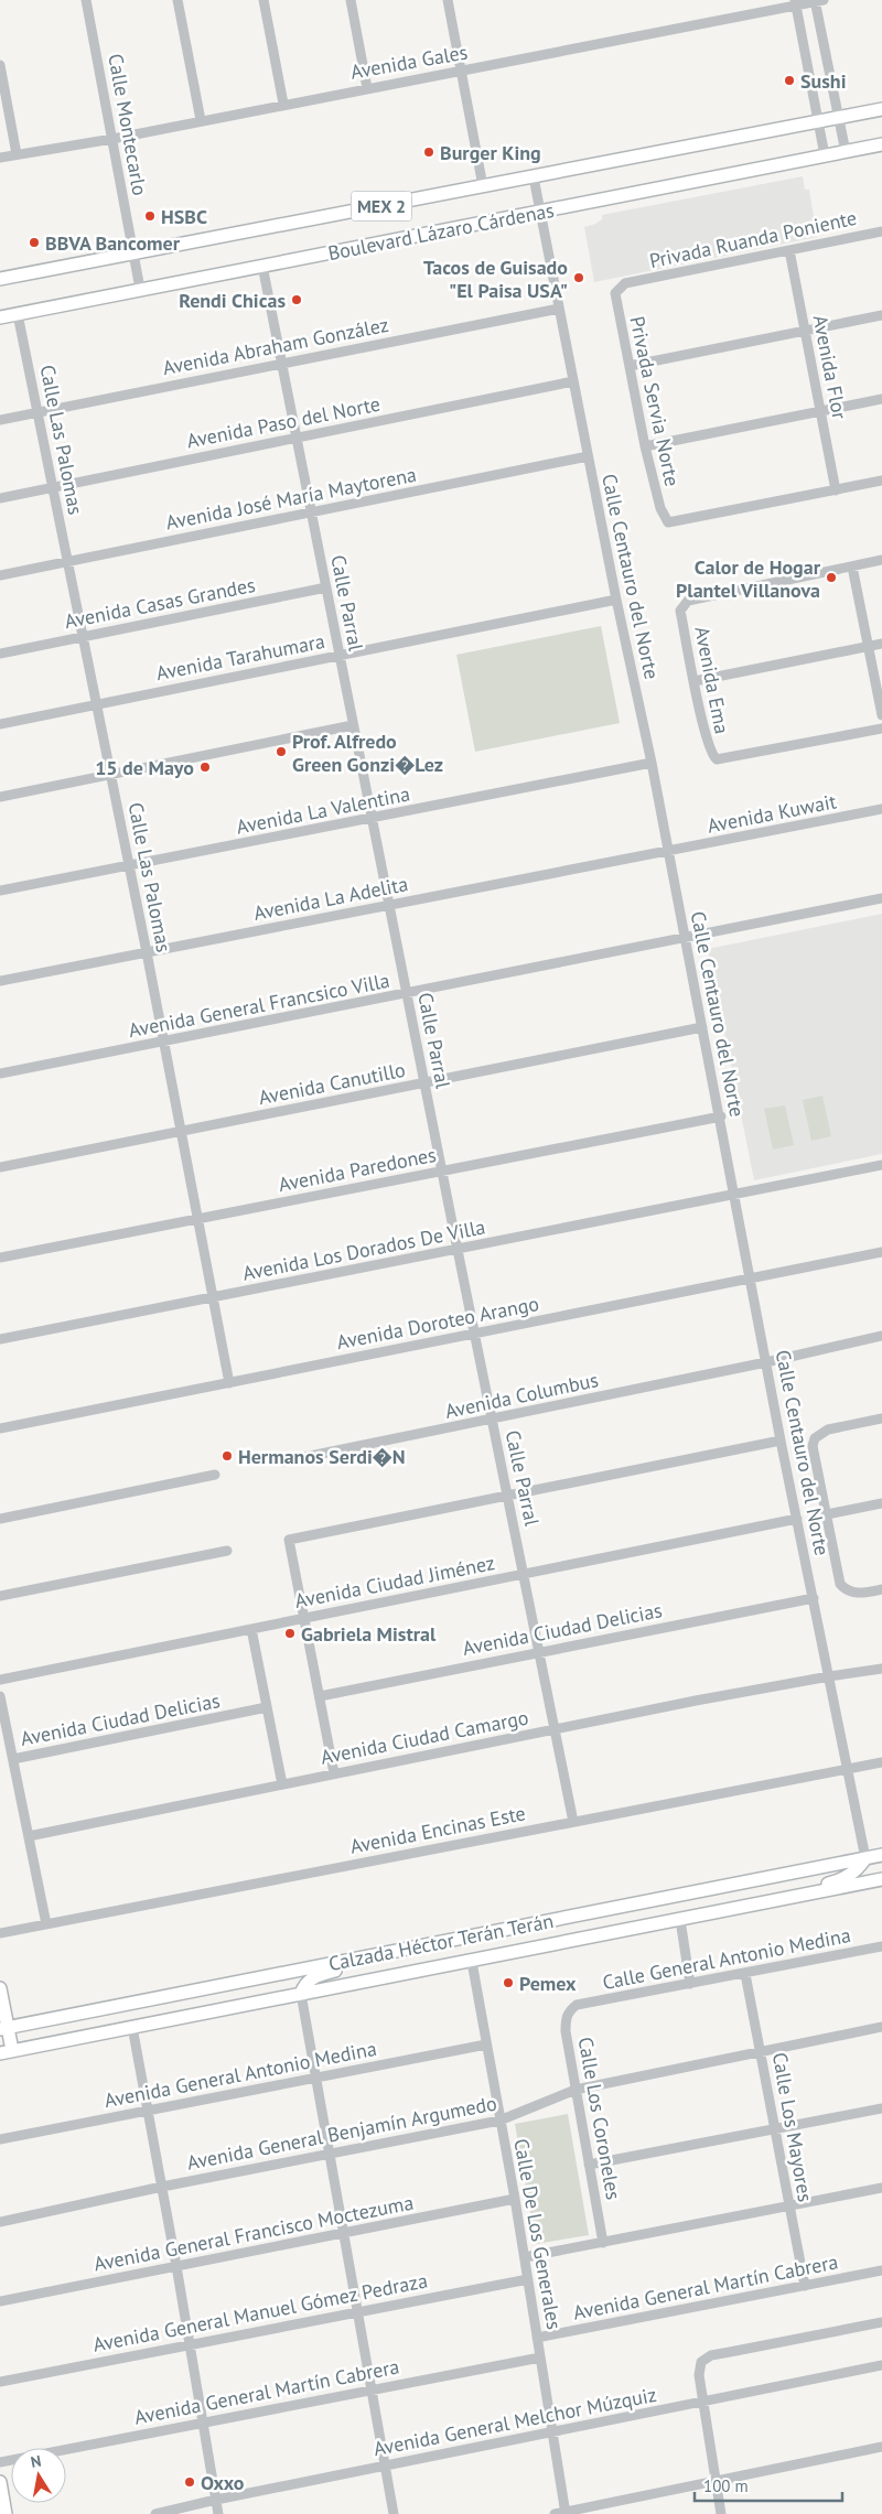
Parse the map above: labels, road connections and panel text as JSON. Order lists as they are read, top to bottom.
{
  "streets": {
    "main road": ["MEX 2", "Boulevard Lázaro Cárdenas", "Calzada Héctor Terán Terán"],
    "street": [
      "Avenida Gales",
      "Calle Montecarlo",
      "Privada Ruanda Poniente",
      "Avenida Abraham González",
      "Avenida Flor",
      "Privada Servia Norte",
      "Avenida Paso del Norte",
      "Calle Las Palomas",
      "Avenida José María Maytorena",
      "Calle Centauro del Norte",
      "Avenida Casas Grandes",
      "Calle Parral",
      "Avenida Tarahumara",
      "Avenida Ema",
      "Avenida La Valentina",
      "Avenida Kuwait",
      "Avenida La Adelita",
      "Avenida General Francsico Villa",
      "Avenida Canutillo",
      "Avenida Paredones",
      "Avenida Los Dorados De Villa",
      "Avenida Doroteo Arango",
      "Avenida Columbus",
      "Avenida Ciudad Jiménez",
      "Avenida Ciudad Delicias",
      "Avenida Ciudad Camargo",
      "Avenida Encinas Este",
      "Calle General Antonio Medina",
      "Avenida General Antonio Medina",
      "Calle Los Coroneles",
      "Calle Los Mayores",
      "Avenida General Benjamín Argumedo",
      "Avenida General Francisco Moctezuma",
      "Calle De Los Generales",
      "Avenida General Martín Cabrera",
      "Avenida General Manuel Gómez Pedraza",
      "Avenida General Melchor Múzquiz"
    ]
  },
  "crossings": [
    ["Avenida Gales", "Calle Montecarlo"],
    ["Calle Montecarlo", "Boulevard Lázaro Cárdenas"],
    ["Boulevard Lázaro Cárdenas", "Calle Las Palomas"],
    ["Boulevard Lázaro Cárdenas", "Calle Centauro del Norte"],
    ["Boulevard Lázaro Cárdenas", "Calle Parral"],
    ["Privada Ruanda Poniente", "Avenida Flor"],
    ["Privada Ruanda Poniente", "Privada Servia Norte"],
    ["Avenida Abraham González", "Calle Las Palomas"],
    ["Avenida Abraham González", "Calle Centauro del Norte"],
    ["Avenida Abraham González", "Calle Parral"],
    ["Avenida Flor", "Privada Servia Norte"],
    ["Avenida Paso del Norte", "Calle Las Palomas"],
    ["Avenida Paso del Norte", "Calle Centauro del Norte"],
    ["Avenida Paso del Norte", "Calle Parral"],
    ["Calle Las Palomas", "Avenida José María Maytorena"],
    ["Calle Las Palomas", "Avenida Casas Grandes"],
    ["Calle Las Palomas", "Avenida Tarahumara"],
    ["Calle Las Palomas", "Avenida La Valentina"],
    ["Calle Las Palomas", "Avenida La Adelita"],
    ["Calle Las Palomas", "Avenida General Francsico Villa"],
    ["Calle Las Palomas", "Avenida Canutillo"],
    ["Calle Las Palomas", "Avenida Paredones"],
    ["Calle Las Palomas", "Avenida Los Dorados De Villa"],
    ["Calle Las Palomas", "Avenida Doroteo Arango"],
    ["Avenida José María Maytorena", "Calle Centauro del Norte"],
    ["Avenida José María Maytorena", "Calle Parral"],
    ["Calle Centauro del Norte", "Avenida Tarahumara"],
    ["Calle Centauro del Norte", "Avenida La Valentina"],
    ["Calle Centauro del Norte", "Avenida Kuwait"],
    ["Calle Centauro del Norte", "Avenida La Adelita"],
    ["Calle Centauro del Norte", "Avenida General Francsico Villa"],
    ["Calle Centauro del Norte", "Avenida Canutillo"],
    ["Calle Centauro del Norte", "Avenida Paredones"],
    ["Calle Centauro del Norte", "Avenida Los Dorados De Villa"],
    ["Calle Centauro del Norte", "Avenida Doroteo Arango"],
    ["Calle Centauro del Norte", "Avenida Columbus"],
    ["Calle Centauro del Norte", "Avenida Ciudad Jiménez"],
    ["Calle Centauro del Norte", "Avenida Ciudad Delicias"],
    ["Calle Centauro del Norte", "Avenida Ciudad Camargo"],
    ["Calle Centauro del Norte", "Avenida Encinas Este"],
    ["Calle Centauro del Norte", "Calzada Héctor Terán Terán"],
    ["Avenida Casas Grandes", "Calle Parral"],
    ["Calle Parral", "Avenida Tarahumara"],
    ["Calle Parral", "Avenida La Valentina"],
    ["Calle Parral", "Avenida La Adelita"],
    ["Calle Parral", "Avenida General Francsico Villa"],
    ["Calle Parral", "Avenida Canutillo"],
    ["Calle Parral", "Avenida Paredones"],
    ["Calle Parral", "Avenida Los Dorados De Villa"],
    ["Calle Parral", "Avenida Doroteo Arango"],
    ["Calle Parral", "Avenida Columbus"],
    ["Calle Parral", "Avenida Ciudad Jiménez"],
    ["Calle Parral", "Avenida Ciudad Delicias"],
    ["Calle Parral", "Avenida Ciudad Camargo"],
    ["Calle Parral", "Avenida Encinas Este"],
    ["Avenida Kuwait", "Avenida La Adelita"],
    ["Calzada Héctor Terán Terán", "Calle De Los Generales"],
    ["Calle General Antonio Medina", "Calle Los Coroneles"],
    ["Calle General Antonio Medina", "Calle Los Mayores"],
    ["Avenida General Antonio Medina", "Calle De Los Generales"],
    ["Calle Los Coroneles", "Avenida General Benjamín Argumedo"],
    ["Calle Los Mayores", "Avenida General Benjamín Argumedo"],
    ["Calle Los Mayores", "Avenida General Martín Cabrera"],
    ["Avenida General Benjamín Argumedo", "Calle De Los Generales"],
    ["Avenida General Francisco Moctezuma", "Calle De Los Generales"],
    ["Calle De Los Generales", "Avenida General Martín Cabrera"],
    ["Calle De Los Generales", "Avenida General Manuel Gómez Pedraza"],
    ["Calle De Los Generales", "Avenida General Melchor Múzquiz"]
  ],
  "places": [
    "Sushi",
    "Burger King",
    "HSBC",
    "BBVA Bancomer",
    "Tacos de Guisado \"El Paisa USA\"",
    "Rendi Chicas",
    "Calor de Hogar Plantel Villanova",
    "Prof. Alfredo Green Gonzi�Lez",
    "15 de Mayo",
    "Hermanos Serdi�N",
    "Gabriela Mistral",
    "Pemex",
    "Oxxo"
  ],
  "scale_bar": "100 m",
  "north": "top"
}
